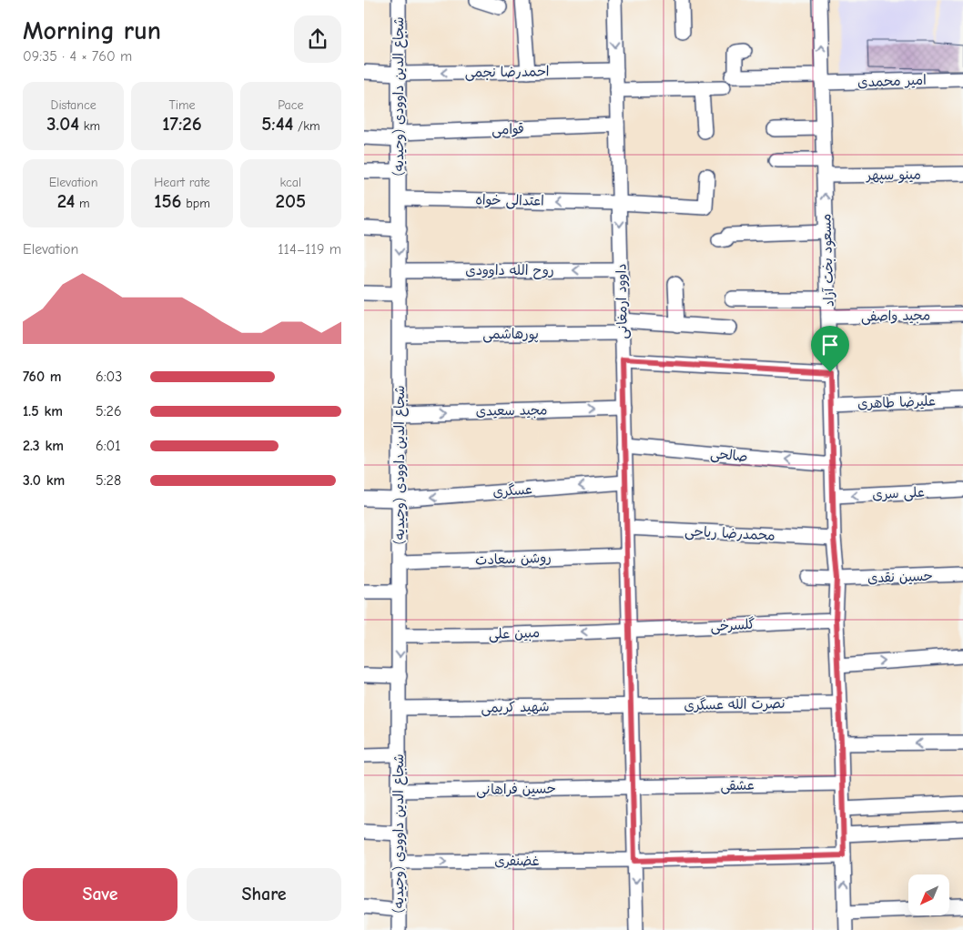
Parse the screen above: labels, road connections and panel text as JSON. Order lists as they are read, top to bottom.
{
  "streets": {
    "street": [
      "احمدرضا نجمی",
      "امیر محمدی",
      "شجاع الدین داوودی (وحیدیه)",
      "قوامی",
      "مینو سپهر",
      "اعتدالی خواه",
      "مسعود بخت آزاد",
      "روح الله داوودی",
      "داوود ارمغانی",
      "مجید واصفی",
      "پورهاشمی",
      "علیرضا طاهری",
      "مجید سعیدی",
      "صالحی",
      "عسگری",
      "علی سری",
      "محمدرضا ریاحی",
      "روشن سعادت",
      "حسین نقدی",
      "گلسرخی",
      "مبین علی",
      "نصرت الله عسگری",
      "شهید کریمی",
      "عشقی",
      "حسین فراهانی",
      "غضنفری"
    ]
  },
  "crossings": [
    ["احمدرضا نجمی", "شجاع الدین داوودی (وحیدیه)"],
    ["احمدرضا نجمی", "داوود ارمغانی"],
    ["امیر محمدی", "مسعود بخت آزاد"],
    ["شجاع الدین داوودی (وحیدیه)", "قوامی"],
    ["شجاع الدین داوودی (وحیدیه)", "اعتدالی خواه"],
    ["شجاع الدین داوودی (وحیدیه)", "روح الله داوودی"],
    ["شجاع الدین داوودی (وحیدیه)", "پورهاشمی"],
    ["شجاع الدین داوودی (وحیدیه)", "مجید سعیدی"],
    ["شجاع الدین داوودی (وحیدیه)", "عسگری"],
    ["شجاع الدین داوودی (وحیدیه)", "روشن سعادت"],
    ["شجاع الدین داوودی (وحیدیه)", "مبین علی"],
    ["شجاع الدین داوودی (وحیدیه)", "شهید کریمی"],
    ["شجاع الدین داوودی (وحیدیه)", "حسین فراهانی"],
    ["شجاع الدین داوودی (وحیدیه)", "غضنفری"],
    ["قوامی", "داوود ارمغانی"],
    ["مینو سپهر", "مسعود بخت آزاد"],
    ["اعتدالی خواه", "داوود ارمغانی"],
    ["مسعود بخت آزاد", "مجید واصفی"],
    ["مسعود بخت آزاد", "علیرضا طاهری"],
    ["مسعود بخت آزاد", "صالحی"],
    ["مسعود بخت آزاد", "علی سری"],
    ["مسعود بخت آزاد", "محمدرضا ریاحی"],
    ["مسعود بخت آزاد", "حسین نقدی"],
    ["مسعود بخت آزاد", "گلسرخی"],
    ["مسعود بخت آزاد", "نصرت الله عسگری"],
    ["مسعود بخت آزاد", "عشقی"],
    ["مسعود بخت آزاد", "غضنفری"],
    ["روح الله داوودی", "داوود ارمغانی"],
    ["داوود ارمغانی", "پورهاشمی"],
    ["داوود ارمغانی", "مجید سعیدی"],
    ["داوود ارمغانی", "صالحی"],
    ["داوود ارمغانی", "عسگری"],
    ["داوود ارمغانی", "محمدرضا ریاحی"],
    ["داوود ارمغانی", "روشن سعادت"],
    ["داوود ارمغانی", "گلسرخی"],
    ["داوود ارمغانی", "مبین علی"],
    ["داوود ارمغانی", "نصرت الله عسگری"],
    ["داوود ارمغانی", "شهید کریمی"],
    ["داوود ارمغانی", "عشقی"],
    ["داوود ارمغانی", "حسین فراهانی"],
    ["داوود ارمغانی", "غضنفری"],
    ["گلسرخی", "مبین علی"],
    ["نصرت الله عسگری", "شهید کریمی"],
    ["عشقی", "حسین فراهانی"]
  ],
  "one_way": [
    "احمدرضا نجمی",
    "اعتدالی خواه",
    "روح الله داوودی",
    "مجید سعیدی",
    "عسگری",
    "علی سری",
    "مبین علی",
    "غضنفری"
  ],
  "north": "bottom left",
  "page": {
    "heading": ["Morning run", "09:35 · 4 × 760 m"],
    "stats": [
      ["Distance", "3.04 km"],
      ["Time", "17:26"],
      ["Pace", "5:44 /km"],
      ["Elevation", "24 m"],
      ["Heart rate", "156 bpm"],
      ["kcal", "205"]
    ],
    "chart": ["Elevation", "114–119 m"],
    "list": [
      {
        "name": "760 m",
        "note": "6:03"
      },
      {
        "name": "1.5 km",
        "note": "5:26"
      },
      {
        "name": "2.3 km",
        "note": "6:01"
      },
      {
        "name": "3.0 km",
        "note": "5:28"
      }
    ],
    "buttons": ["Save", "Share"]
  }
}
